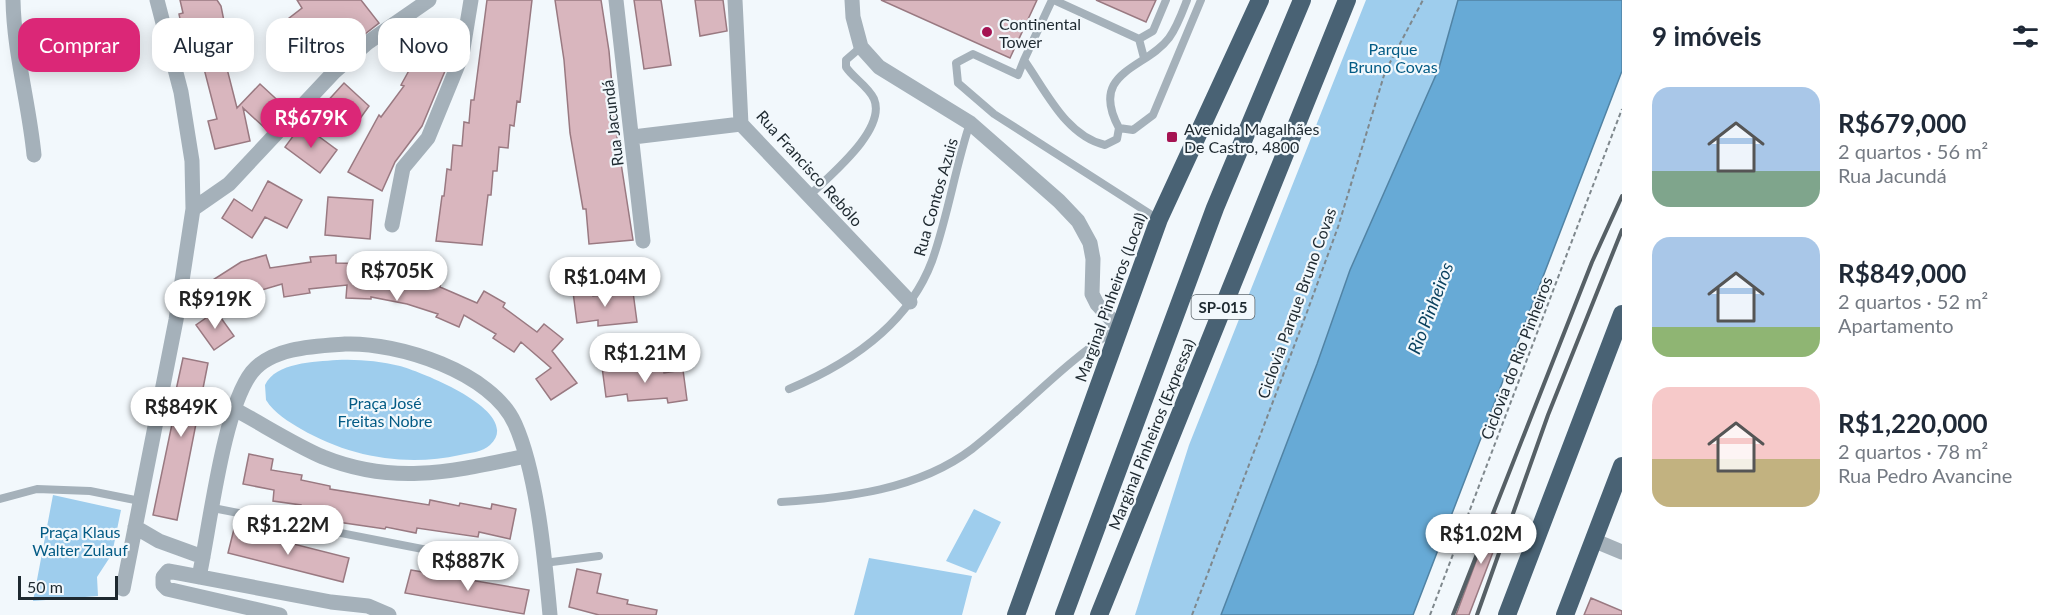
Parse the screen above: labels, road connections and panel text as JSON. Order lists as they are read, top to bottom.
{
  "streets": {
    "highway": ["Marginal Pinheiros (Local)", "SP-015", "Marginal Pinheiros (Expressa)"],
    "street": ["Rua Jacundá", "Rua Francisco Rebôlo"],
    "lane": ["Rua Contos Azuis"],
    "path": ["Ciclovia Parque Bruno Covas", "Ciclovia do Rio Pinheiros"]
  },
  "crossings": [
    ["Rua Francisco Rebôlo", "Rua Contos Azuis"]
  ],
  "water": ["Rio Pinheiros"],
  "parks": ["Parque Bruno Covas", "Praça José Freitas Nobre", "Praça Klaus Walter Zulauf"],
  "places": {
    "other": ["Continental Tower"],
    "transit": ["Avenida Magalhães De Castro, 4800"]
  },
  "scale_bar": "50 m",
  "page": {
    "heading": "9 imóveis",
    "chip": [
      "Comprar",
      "Alugar",
      "Filtros",
      "Novo"
    ],
    "list": [
      {
        "name": "R$679,000",
        "note": "2 quartos · 56 m² · Rua Jacundá"
      },
      {
        "name": "R$849,000",
        "note": "2 quartos · 52 m² · Apartamento"
      },
      {
        "name": "R$1,220,000",
        "note": "2 quartos · 78 m² · Rua Pedro Avancine"
      }
    ],
    "price": [
      "R$679K",
      "R$705K",
      "R$1.04M",
      "R$919K",
      "R$1.21M",
      "R$849K",
      "R$1.22M",
      "R$1.02M",
      "R$887K"
    ],
    "scale": "50 m"
  }
}
